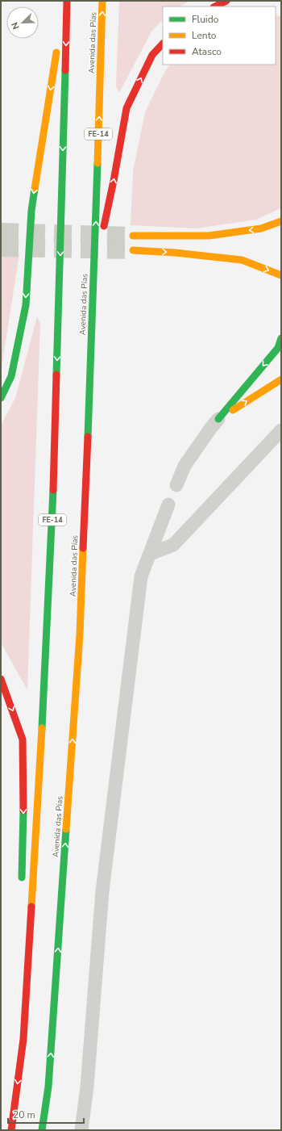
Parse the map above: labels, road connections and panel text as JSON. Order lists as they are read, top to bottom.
{
  "streets": {
    "main road": ["Avenida das Pías", "FE-14"]
  },
  "legend": ["Fluido", "Lento", "Atasco"],
  "scale_bar": "20 m",
  "north": "bottom left"
}
